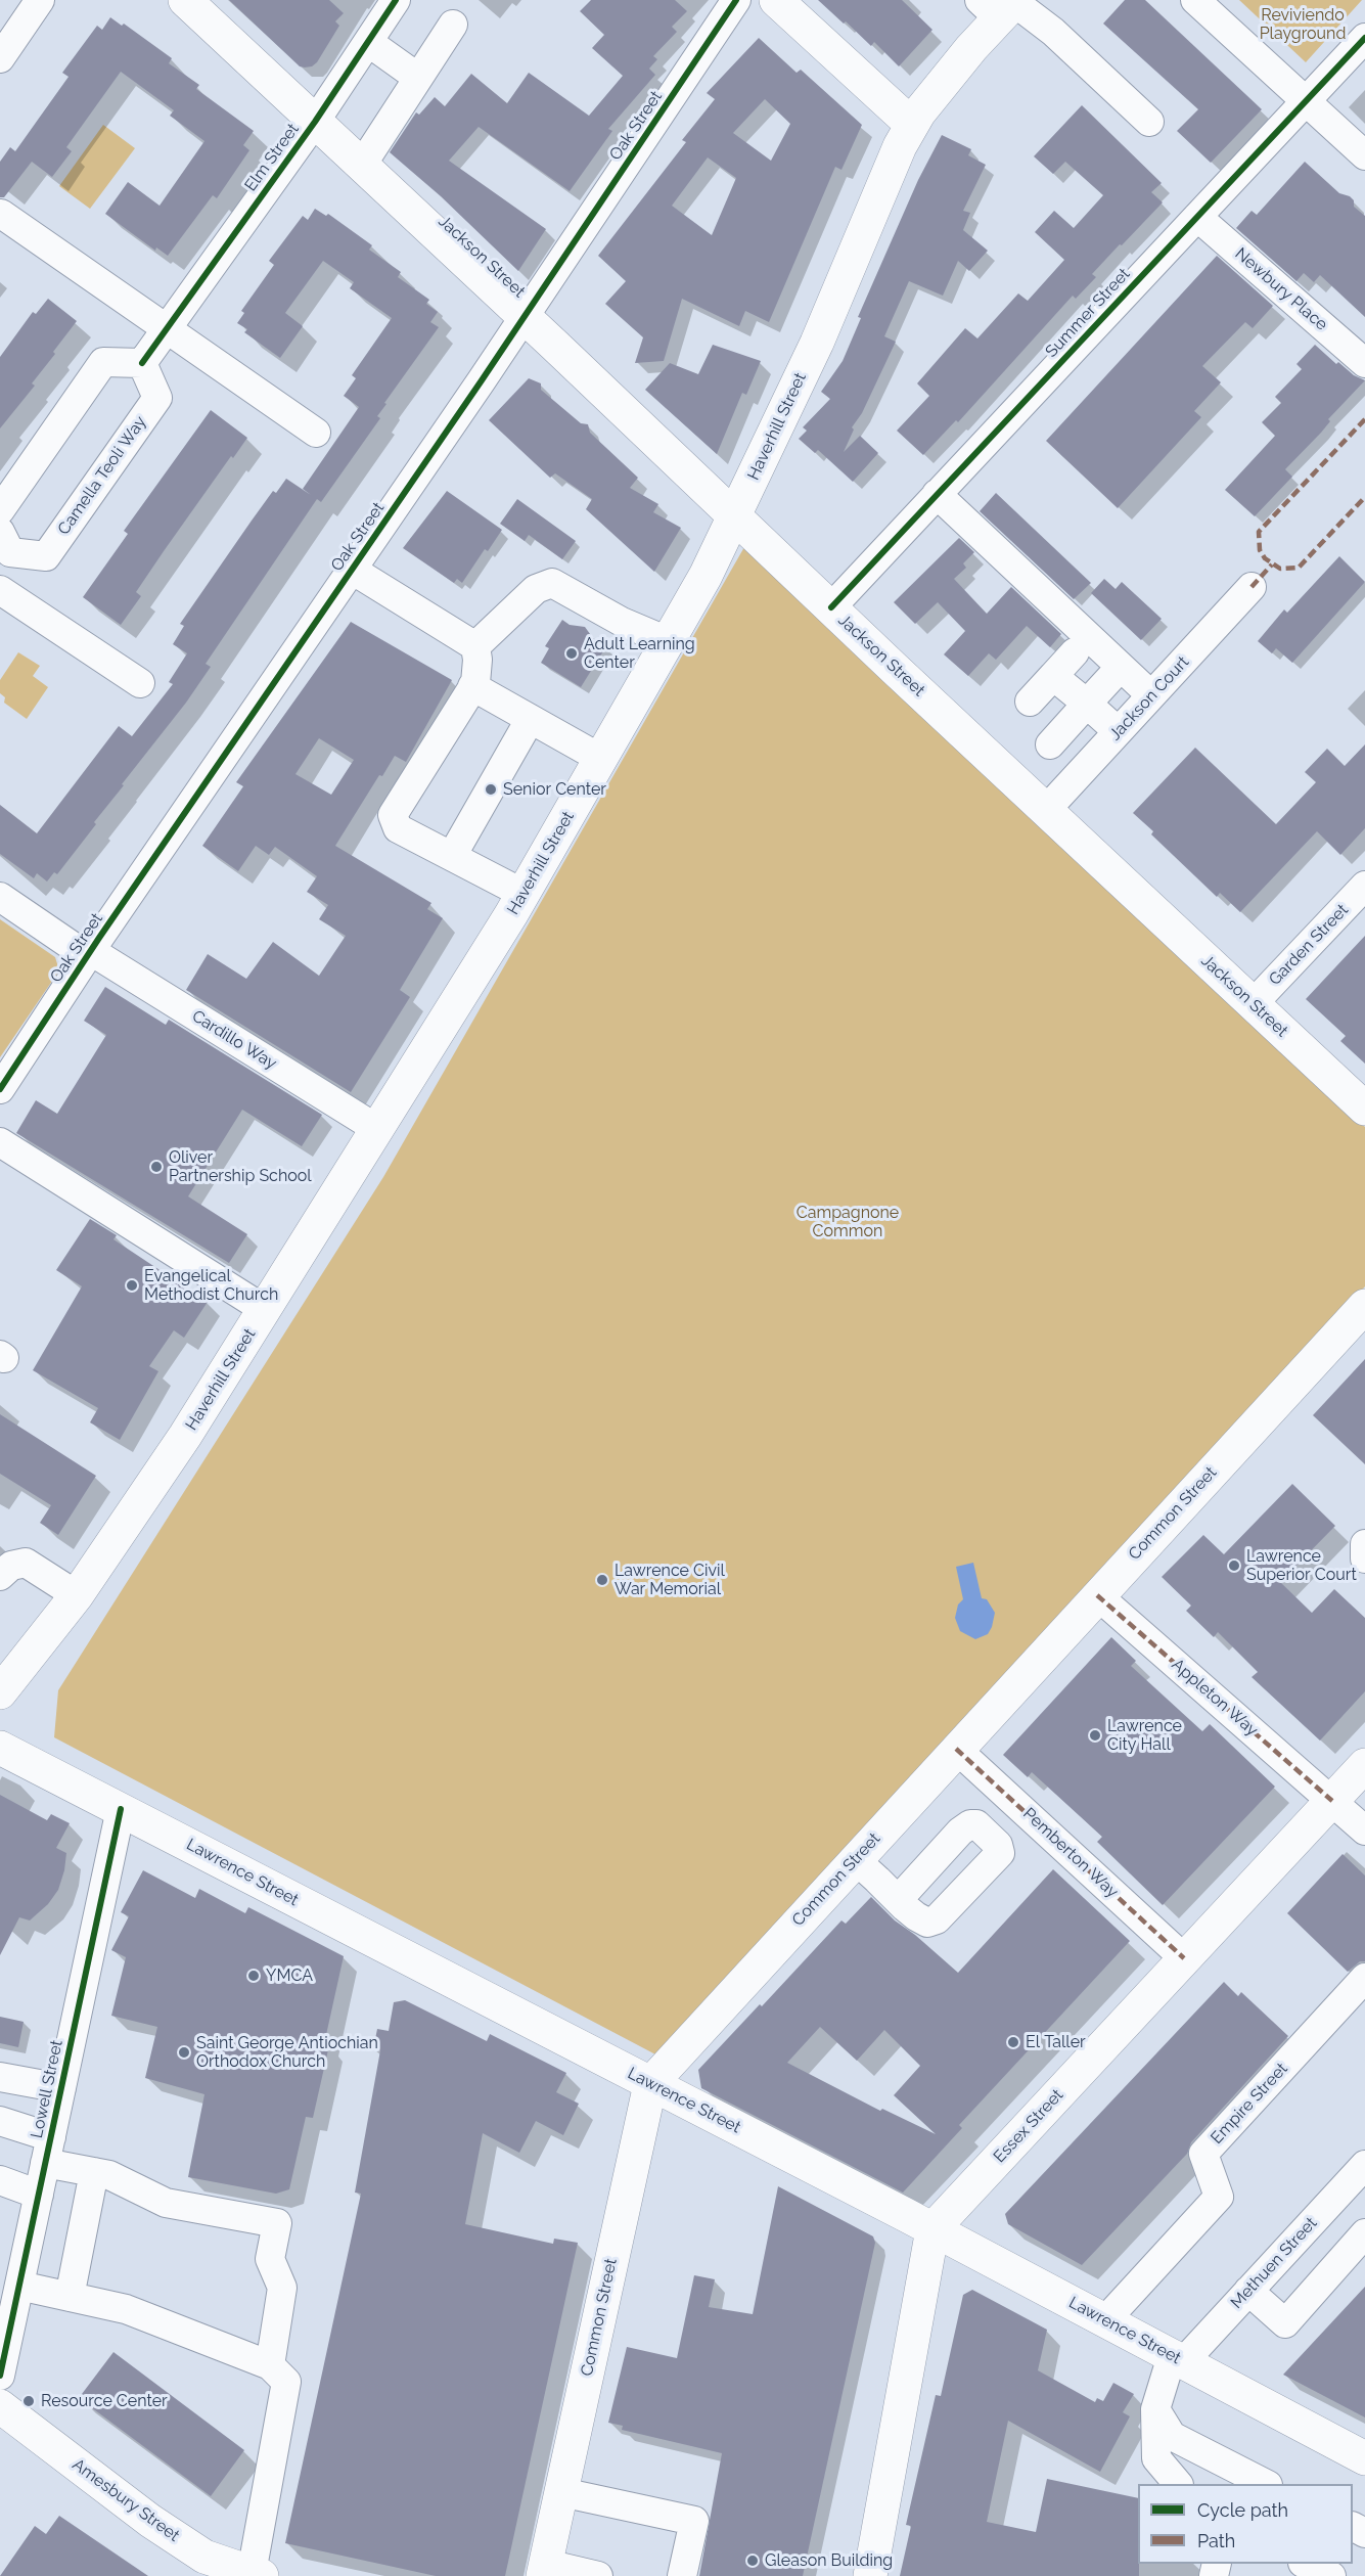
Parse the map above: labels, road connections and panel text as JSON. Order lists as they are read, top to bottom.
{
  "streets": {
    "main road": [
      "Jackson Street",
      "Haverhill Street",
      "Common Street",
      "Lawrence Street",
      "Essex Street",
      "Amesbury Street"
    ],
    "street": [
      "Oak Street",
      "Elm Street",
      "Newbury Place",
      "Summer Street",
      "Camella Teoli Way",
      "Jackson Court",
      "Garden Street",
      "Cardillo Way",
      "Appleton Way",
      "Pemberton Way",
      "Lowell Street",
      "Empire Street",
      "Methuen Street"
    ]
  },
  "crossings": [
    ["Oak Street", "Jackson Street"],
    ["Oak Street", "Cardillo Way"],
    ["Elm Street", "Jackson Street"],
    ["Jackson Street", "Summer Street"],
    ["Jackson Street", "Haverhill Street"],
    ["Jackson Street", "Jackson Court"],
    ["Jackson Street", "Garden Street"],
    ["Newbury Place", "Summer Street"],
    ["Haverhill Street", "Cardillo Way"],
    ["Common Street", "Appleton Way"],
    ["Common Street", "Pemberton Way"],
    ["Common Street", "Lawrence Street"],
    ["Appleton Way", "Essex Street"],
    ["Pemberton Way", "Essex Street"],
    ["Lawrence Street", "Lowell Street"],
    ["Lawrence Street", "Empire Street"],
    ["Lawrence Street", "Essex Street"],
    ["Lawrence Street", "Methuen Street"]
  ],
  "parks": ["Reviviendo Playground", "Campagnone Common"],
  "places": [
    "Adult Learning Center",
    "Senior Center",
    "Oliver Partnership School",
    "Evangelical Methodist Church",
    "Lawrence Superior Court",
    "Lawrence Civil War Memorial",
    "Lawrence City Hall",
    "YMCA",
    "El Taller",
    "Saint George Antiochian Orthodox Church",
    "Resource Center",
    "Gleason Building"
  ],
  "legend": ["Cycle path", "Path"]
}
